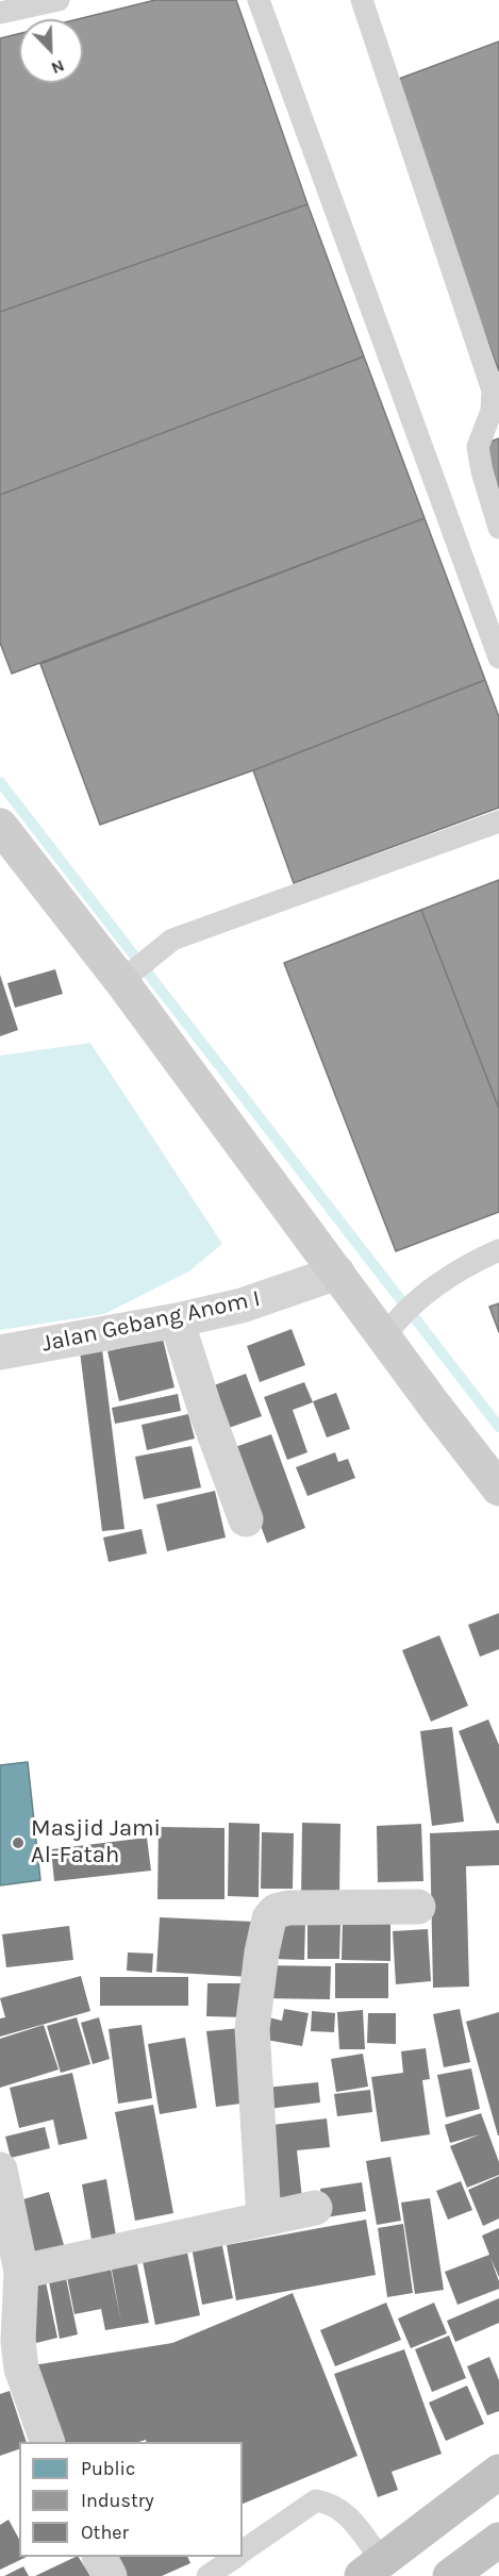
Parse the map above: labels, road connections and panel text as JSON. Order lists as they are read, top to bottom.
{
  "streets": {
    "street": ["Jalan Gebang Anom I"]
  },
  "places": ["Masjid Jami Al-Fatah"],
  "legend": ["Public", "Industry", "Other"],
  "north": "bottom right"
}
